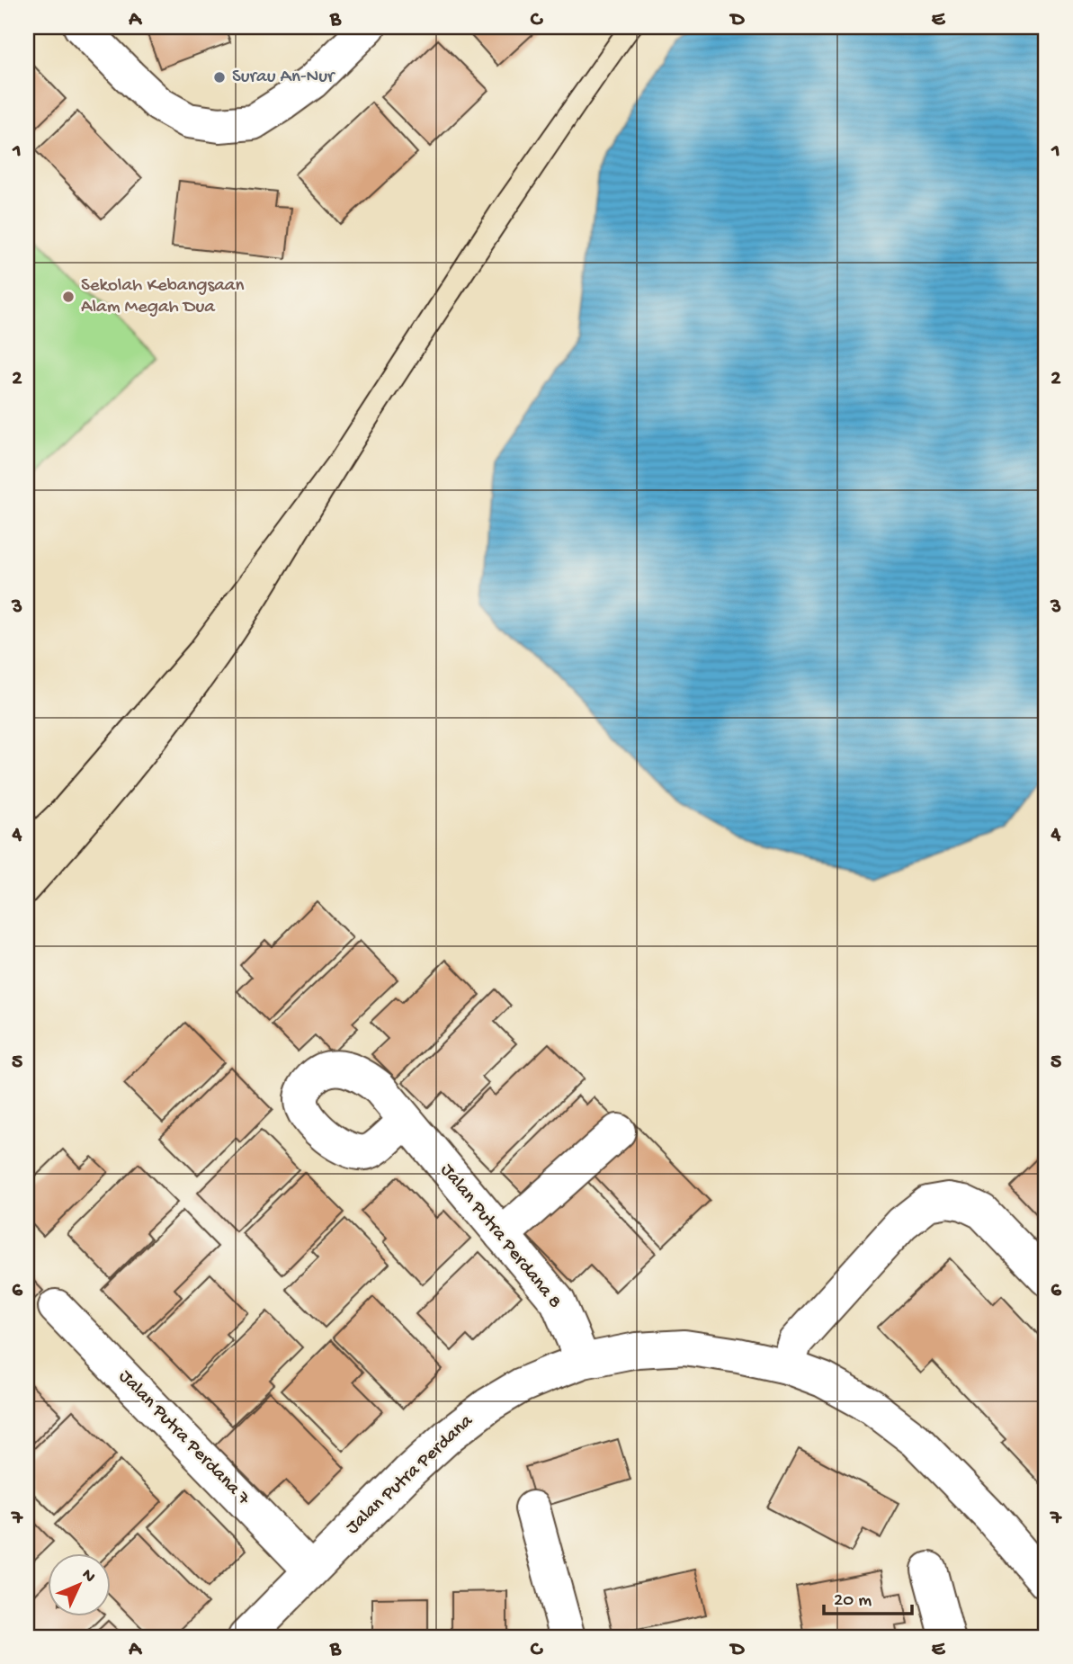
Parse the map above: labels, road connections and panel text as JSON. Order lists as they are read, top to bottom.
{
  "streets": {
    "street": ["Jalan Putra Perdana 8", "Jalan Putra Perdana 7", "Jalan Putra Perdana"]
  },
  "crossings": [
    ["Jalan Putra Perdana 8", "Jalan Putra Perdana"],
    ["Jalan Putra Perdana 7", "Jalan Putra Perdana"]
  ],
  "places": ["Surau An-Nur", "Sekolah Kebangsaan Alam Megah Dua"],
  "scale_bar": "20 m",
  "north": "top right",
  "grid": {
    "columns": [
      "A",
      "B",
      "C",
      "D",
      "E"
    ],
    "rows": [
      "1",
      "2",
      "3",
      "4",
      "5",
      "6",
      "7"
    ]
  }
}
